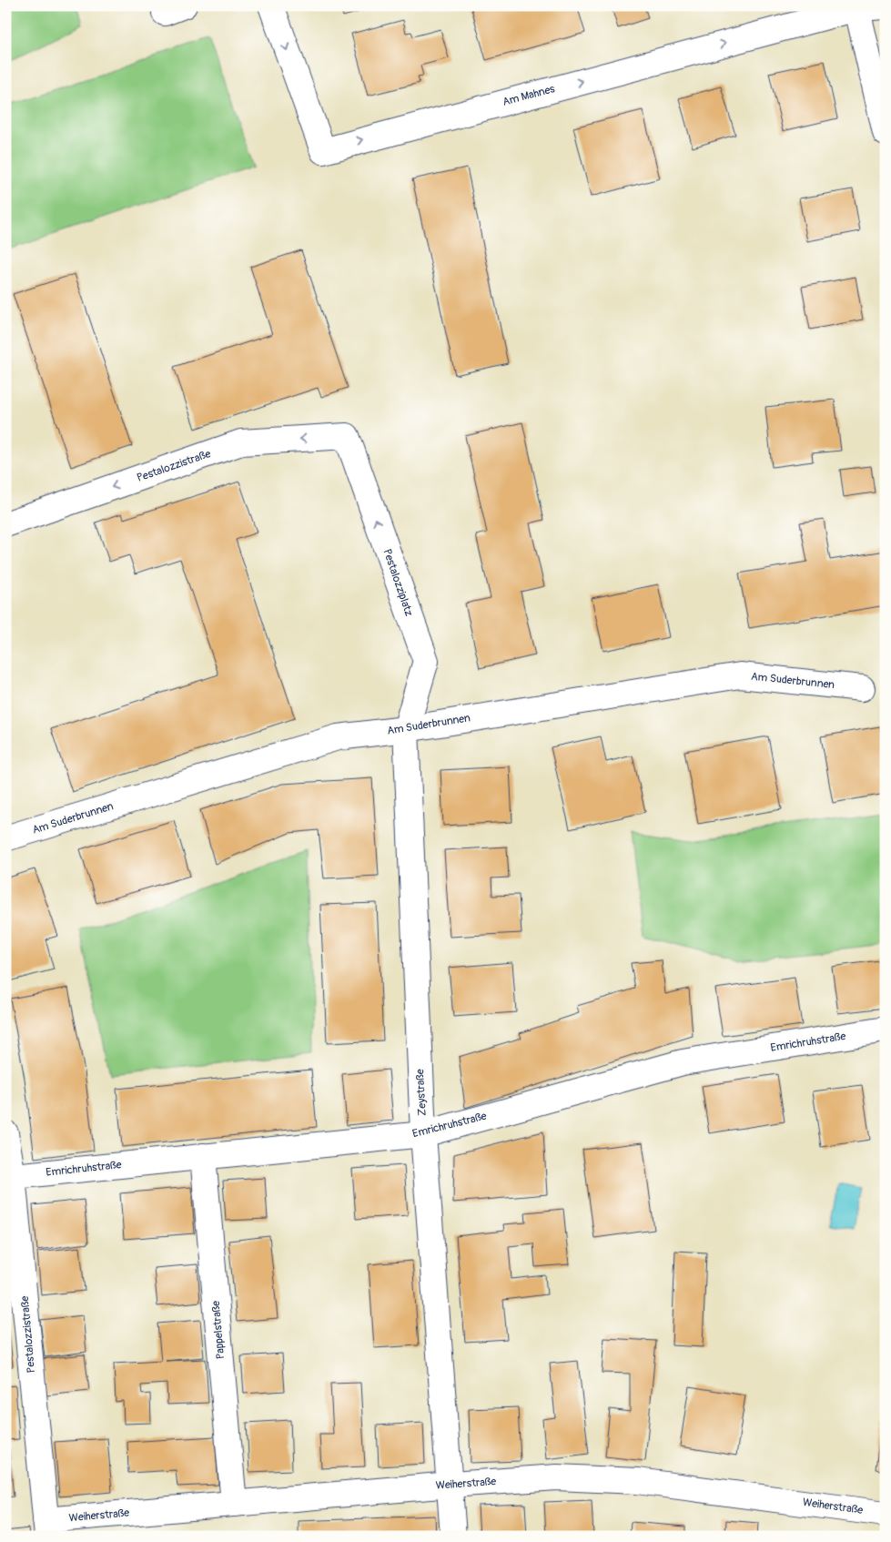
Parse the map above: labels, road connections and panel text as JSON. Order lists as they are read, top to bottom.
{
  "streets": {
    "street": [
      "Am Mahnes",
      "Pestalozzistraße",
      "Pestalozziplatz",
      "Am Suderbrunnen",
      "Emrichruhstraße",
      "Zeystraße",
      "Pappelstraße",
      "Weiherstraße"
    ]
  },
  "crossings": [
    ["Pestalozzistraße", "Pestalozziplatz"],
    ["Pestalozzistraße", "Emrichruhstraße"],
    ["Pestalozzistraße", "Weiherstraße"],
    ["Pestalozziplatz", "Am Suderbrunnen"],
    ["Pestalozziplatz", "Zeystraße"],
    ["Am Suderbrunnen", "Zeystraße"],
    ["Emrichruhstraße", "Zeystraße"],
    ["Emrichruhstraße", "Pappelstraße"],
    ["Zeystraße", "Weiherstraße"],
    ["Pappelstraße", "Weiherstraße"]
  ],
  "one_way": ["Am Mahnes", "Pestalozzistraße", "Pestalozziplatz"]
}
